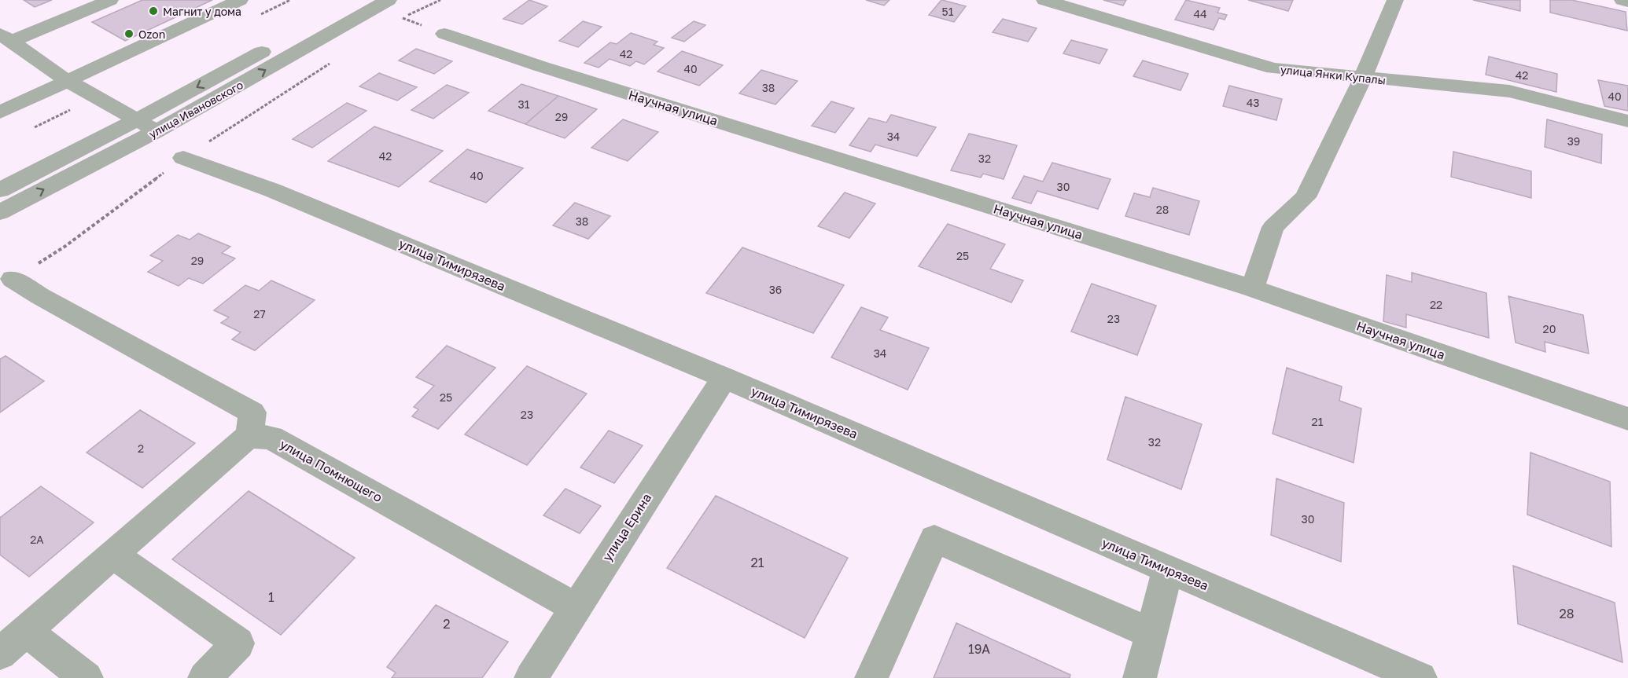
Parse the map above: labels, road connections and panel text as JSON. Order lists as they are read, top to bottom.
{
  "streets": {
    "street": [
      "улица Янки Купалы",
      "Научная улица",
      "улица Ивановского",
      "улица Тимирязева",
      "улица Помнющего",
      "улица Ерина"
    ]
  },
  "crossings": [
    ["улица Тимирязева", "улица Ерина"],
    ["улица Помнющего", "улица Ерина"]
  ],
  "places": ["Магнит у дома", "Ozon"],
  "house_numbers": [
    "51",
    "44",
    "42",
    "40",
    "42",
    "38",
    "40",
    "43",
    "31",
    "29",
    "34",
    "39",
    "42",
    "32",
    "40",
    "30",
    "28",
    "38",
    "25",
    "29",
    "36",
    "22",
    "27",
    "23",
    "20",
    "34",
    "25",
    "23",
    "21",
    "32",
    "2",
    "30",
    "2А",
    "21",
    "1",
    "28",
    "2",
    "19А"
  ]
}
